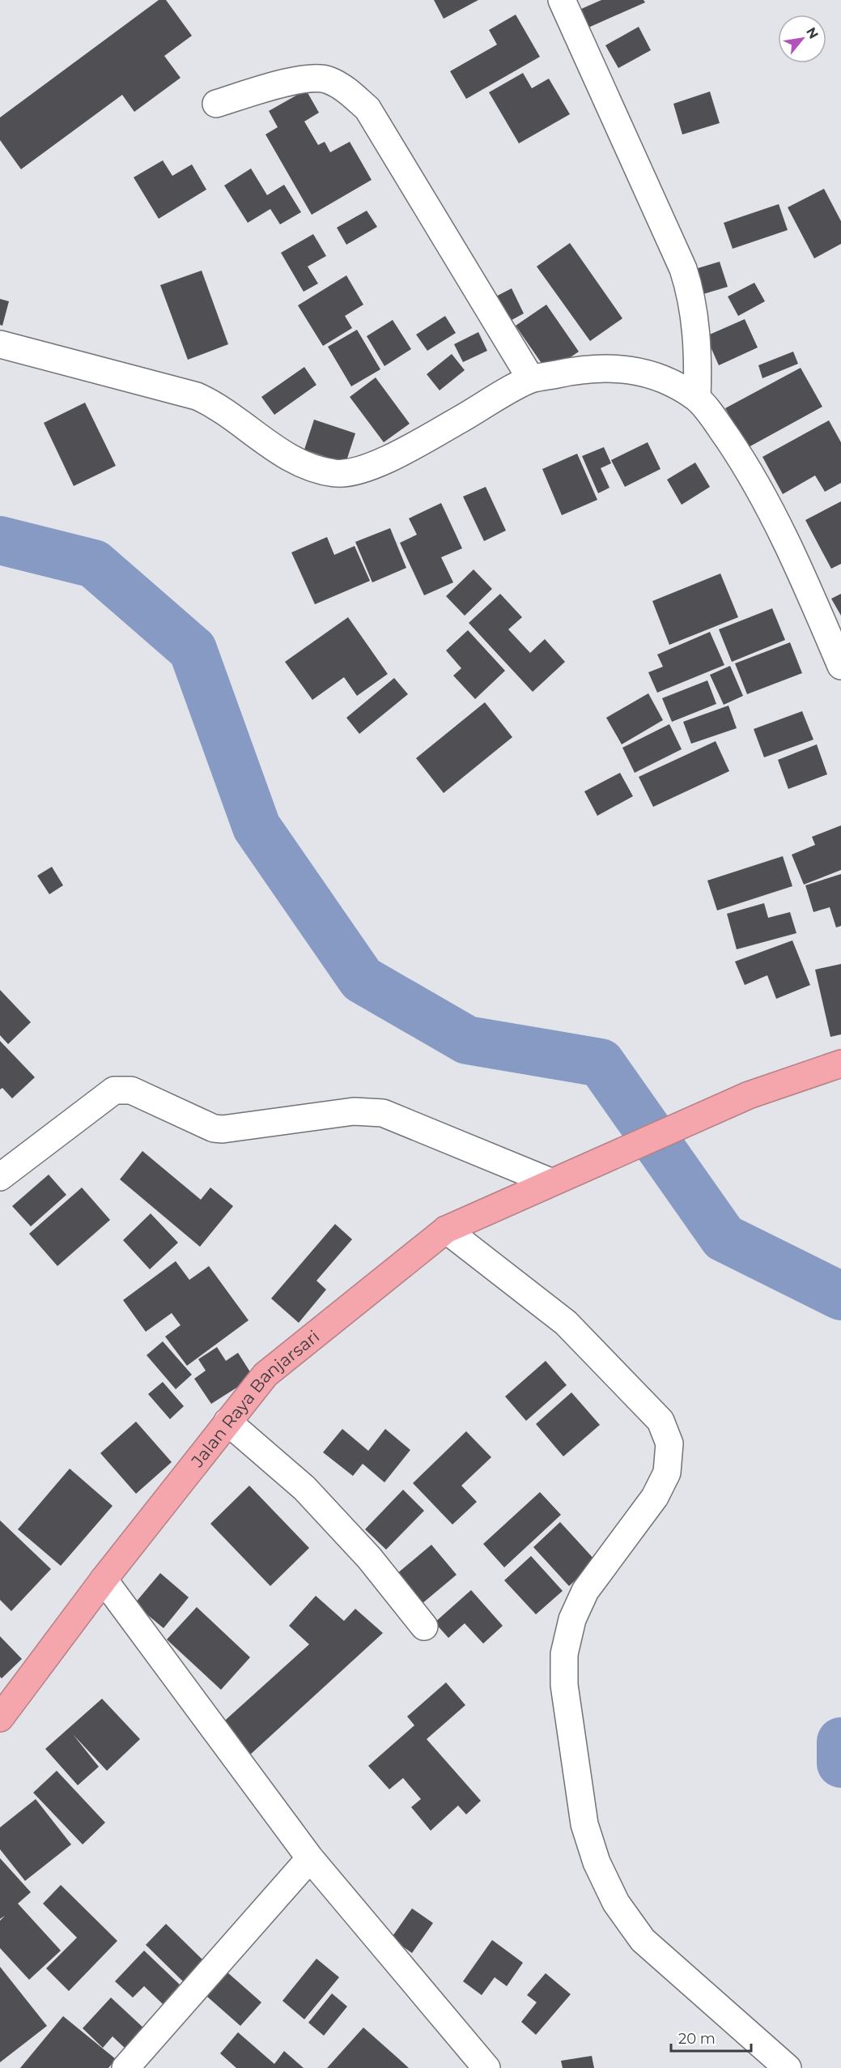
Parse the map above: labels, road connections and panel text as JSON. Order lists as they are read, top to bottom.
{
  "streets": {
    "highway": ["Jalan Raya Banjarsari"]
  },
  "scale_bar": "20 m",
  "north": "top right"
}
